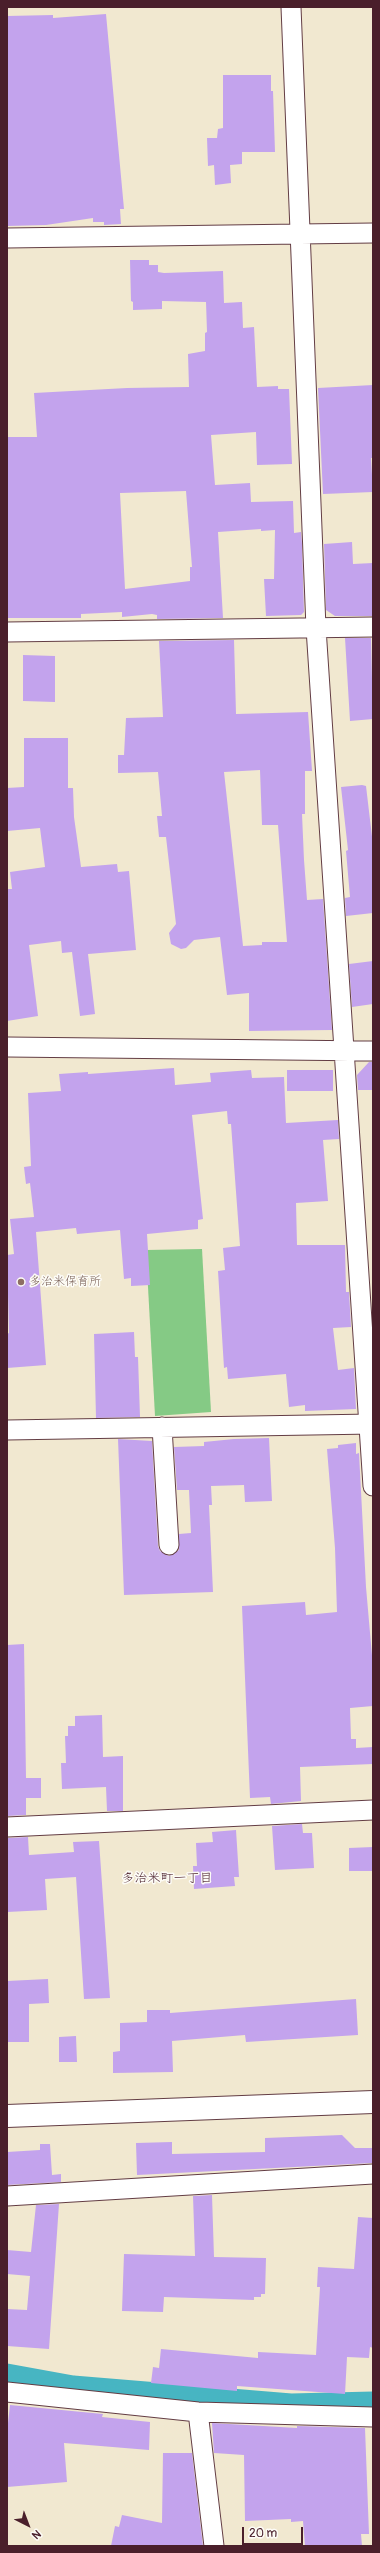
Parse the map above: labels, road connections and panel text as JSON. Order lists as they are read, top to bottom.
{
  "districts": ["多治米町一丁目"],
  "places": ["多治米保育所"],
  "scale_bar": "20 m",
  "north": "bottom right"
}
